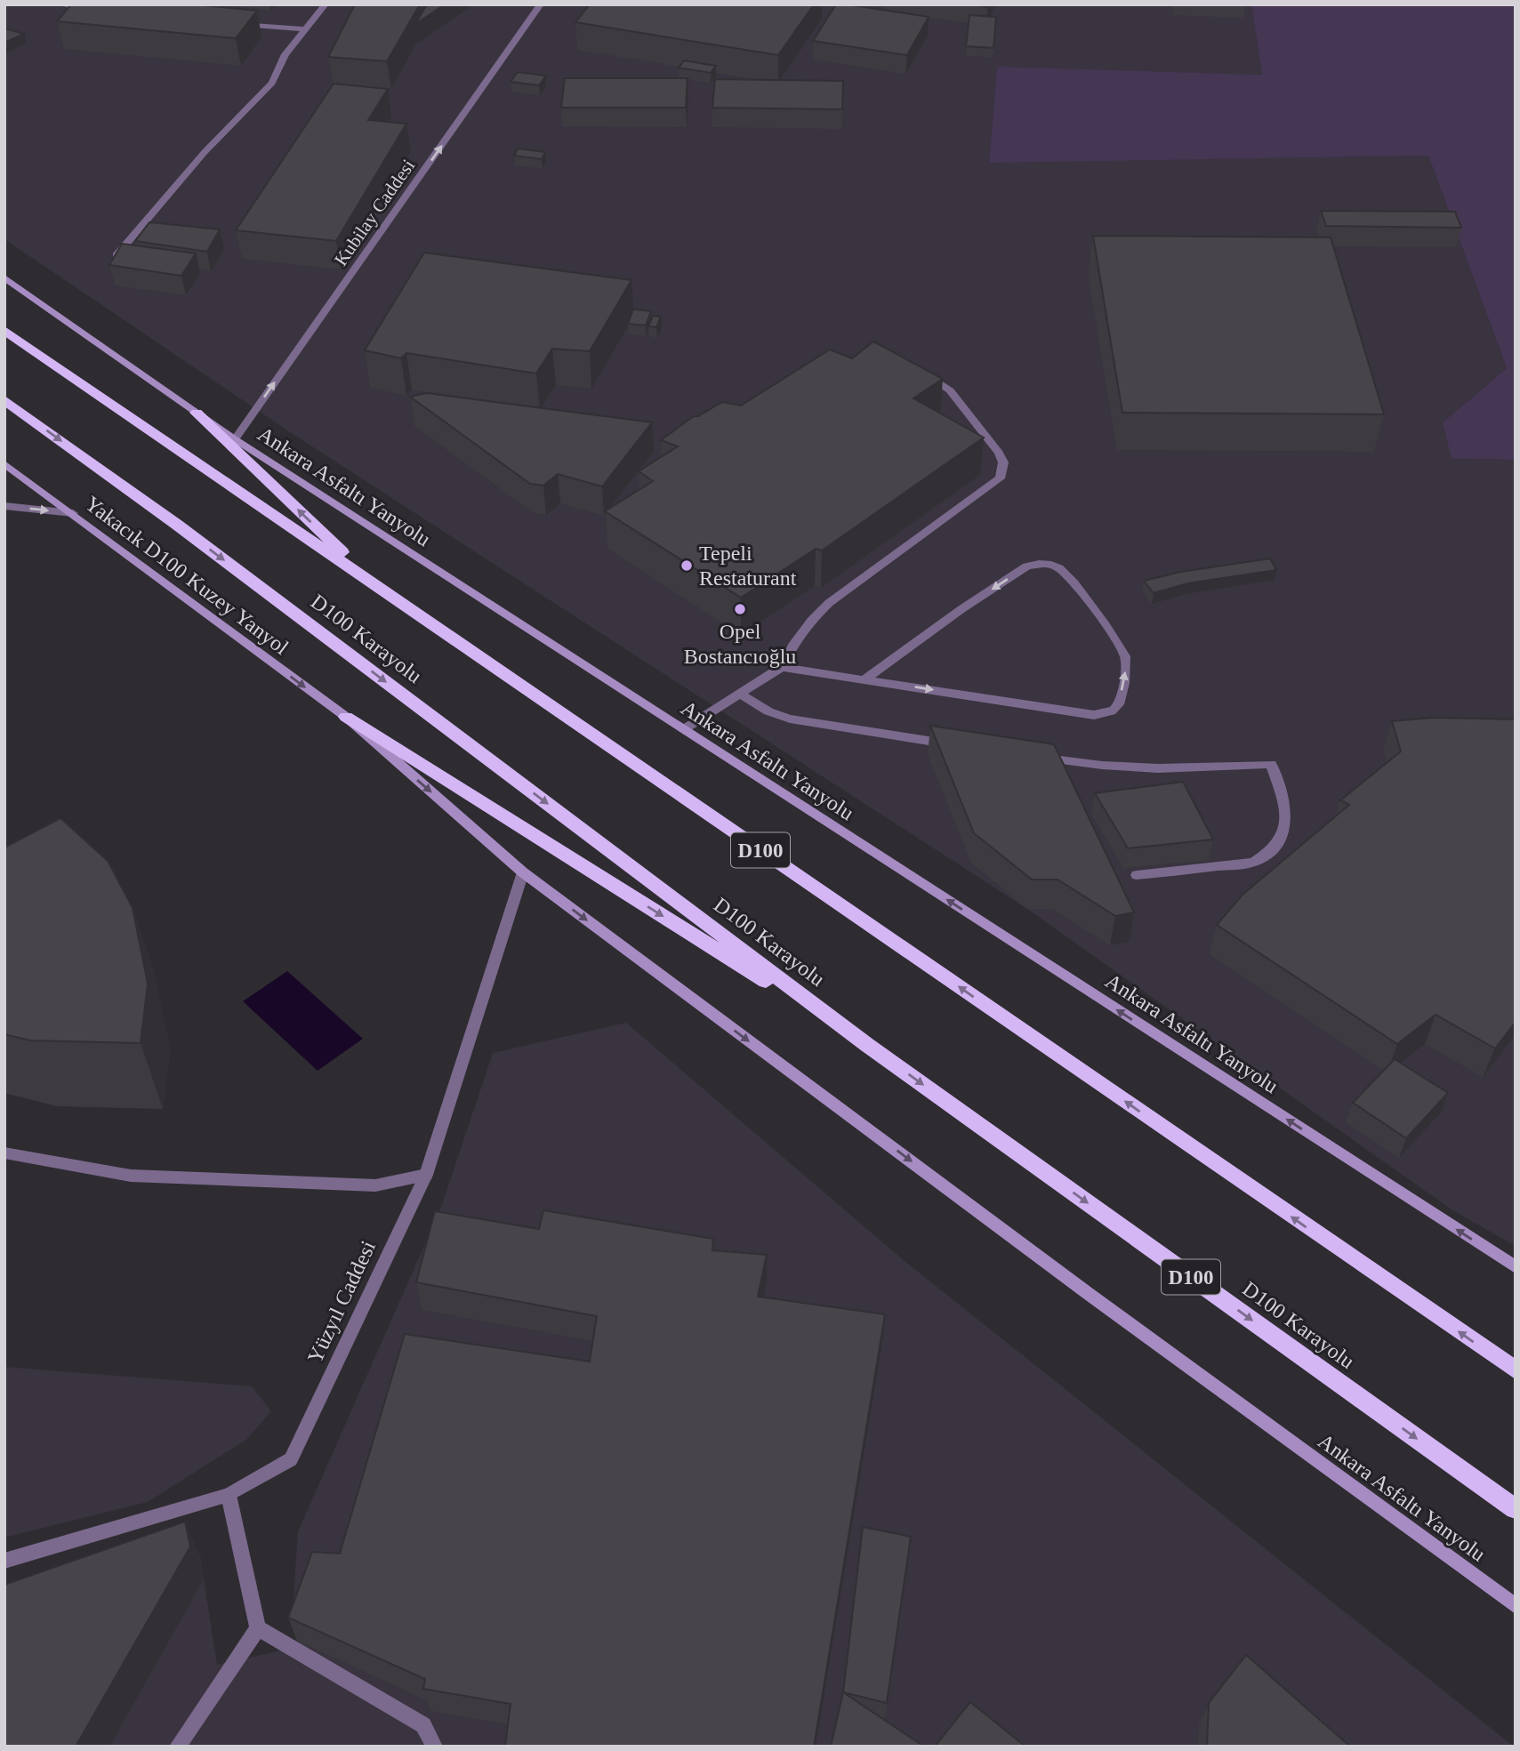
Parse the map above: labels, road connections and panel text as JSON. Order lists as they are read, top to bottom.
{
  "streets": {
    "highway": ["D100 Karayolu", "D100"],
    "main road": ["Ankara Asfaltı Yanyolu", "Yakacık D100 Kuzey Yanyol"],
    "street": ["Kubilay Caddesi", "Yüzyıl Caddesi"]
  },
  "crossings": [
    ["Kubilay Caddesi", "Ankara Asfaltı Yanyolu"],
    ["Ankara Asfaltı Yanyolu", "Yakacık D100 Kuzey Yanyol"],
    ["Ankara Asfaltı Yanyolu", "D100"],
    ["Ankara Asfaltı Yanyolu", "Yüzyıl Caddesi"],
    ["Yakacık D100 Kuzey Yanyol", "D100"],
    ["D100 Karayolu", "D100"]
  ],
  "one_way": ["Kubilay Caddesi", "Yakacık D100 Kuzey Yanyol"],
  "places": ["Tepeli Restaturant", "Opel Bostancıoğlu"]
}
